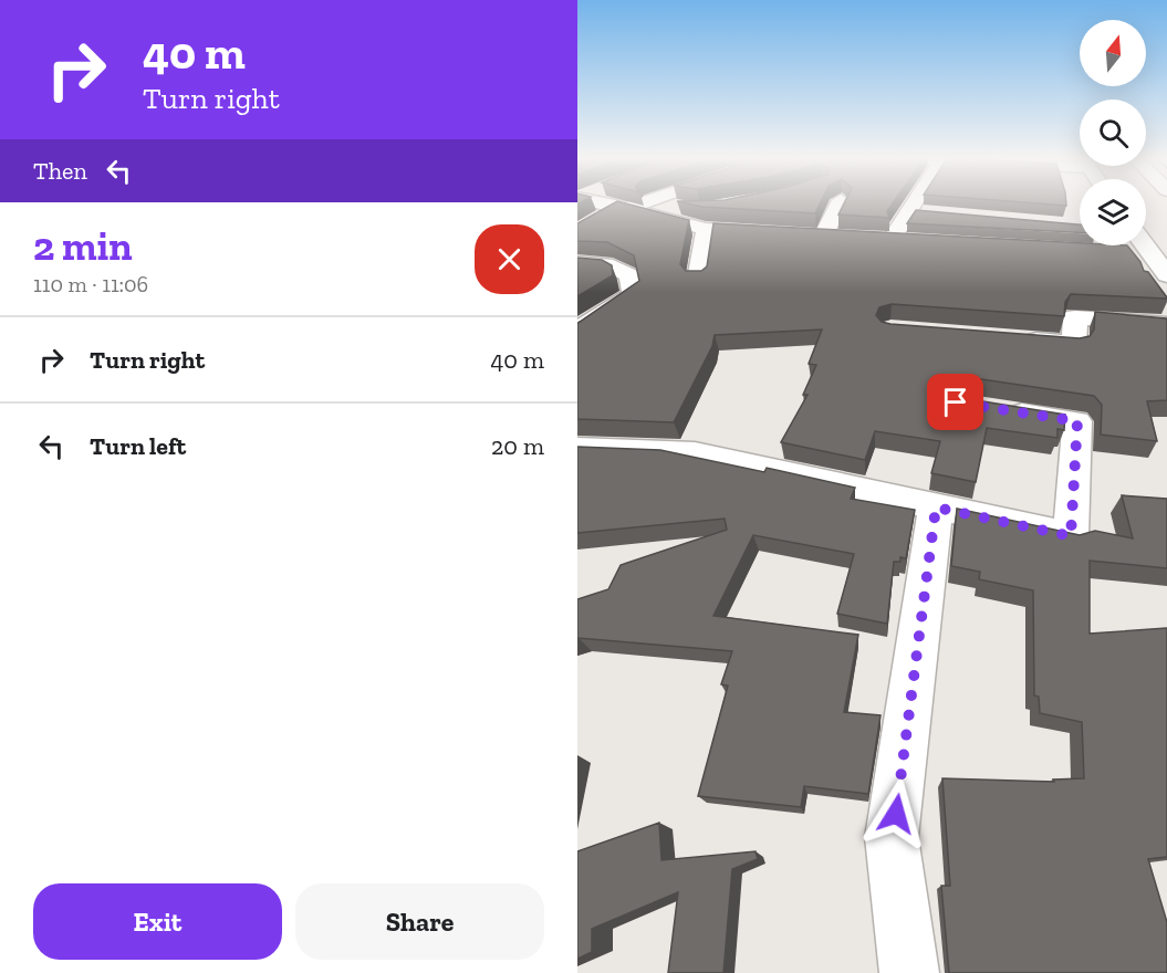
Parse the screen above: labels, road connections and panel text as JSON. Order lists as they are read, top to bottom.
{
  "north": "top",
  "page": {
    "turn": ["40 m", "Turn right"],
    "then": "Then",
    "heading": ["2 min", "110 m · 11:06"],
    "list": [
      {
        "name": "Turn right",
        "value": "40 m"
      },
      {
        "name": "Turn left",
        "value": "20 m"
      }
    ],
    "buttons": ["Exit", "Share"]
  }
}
